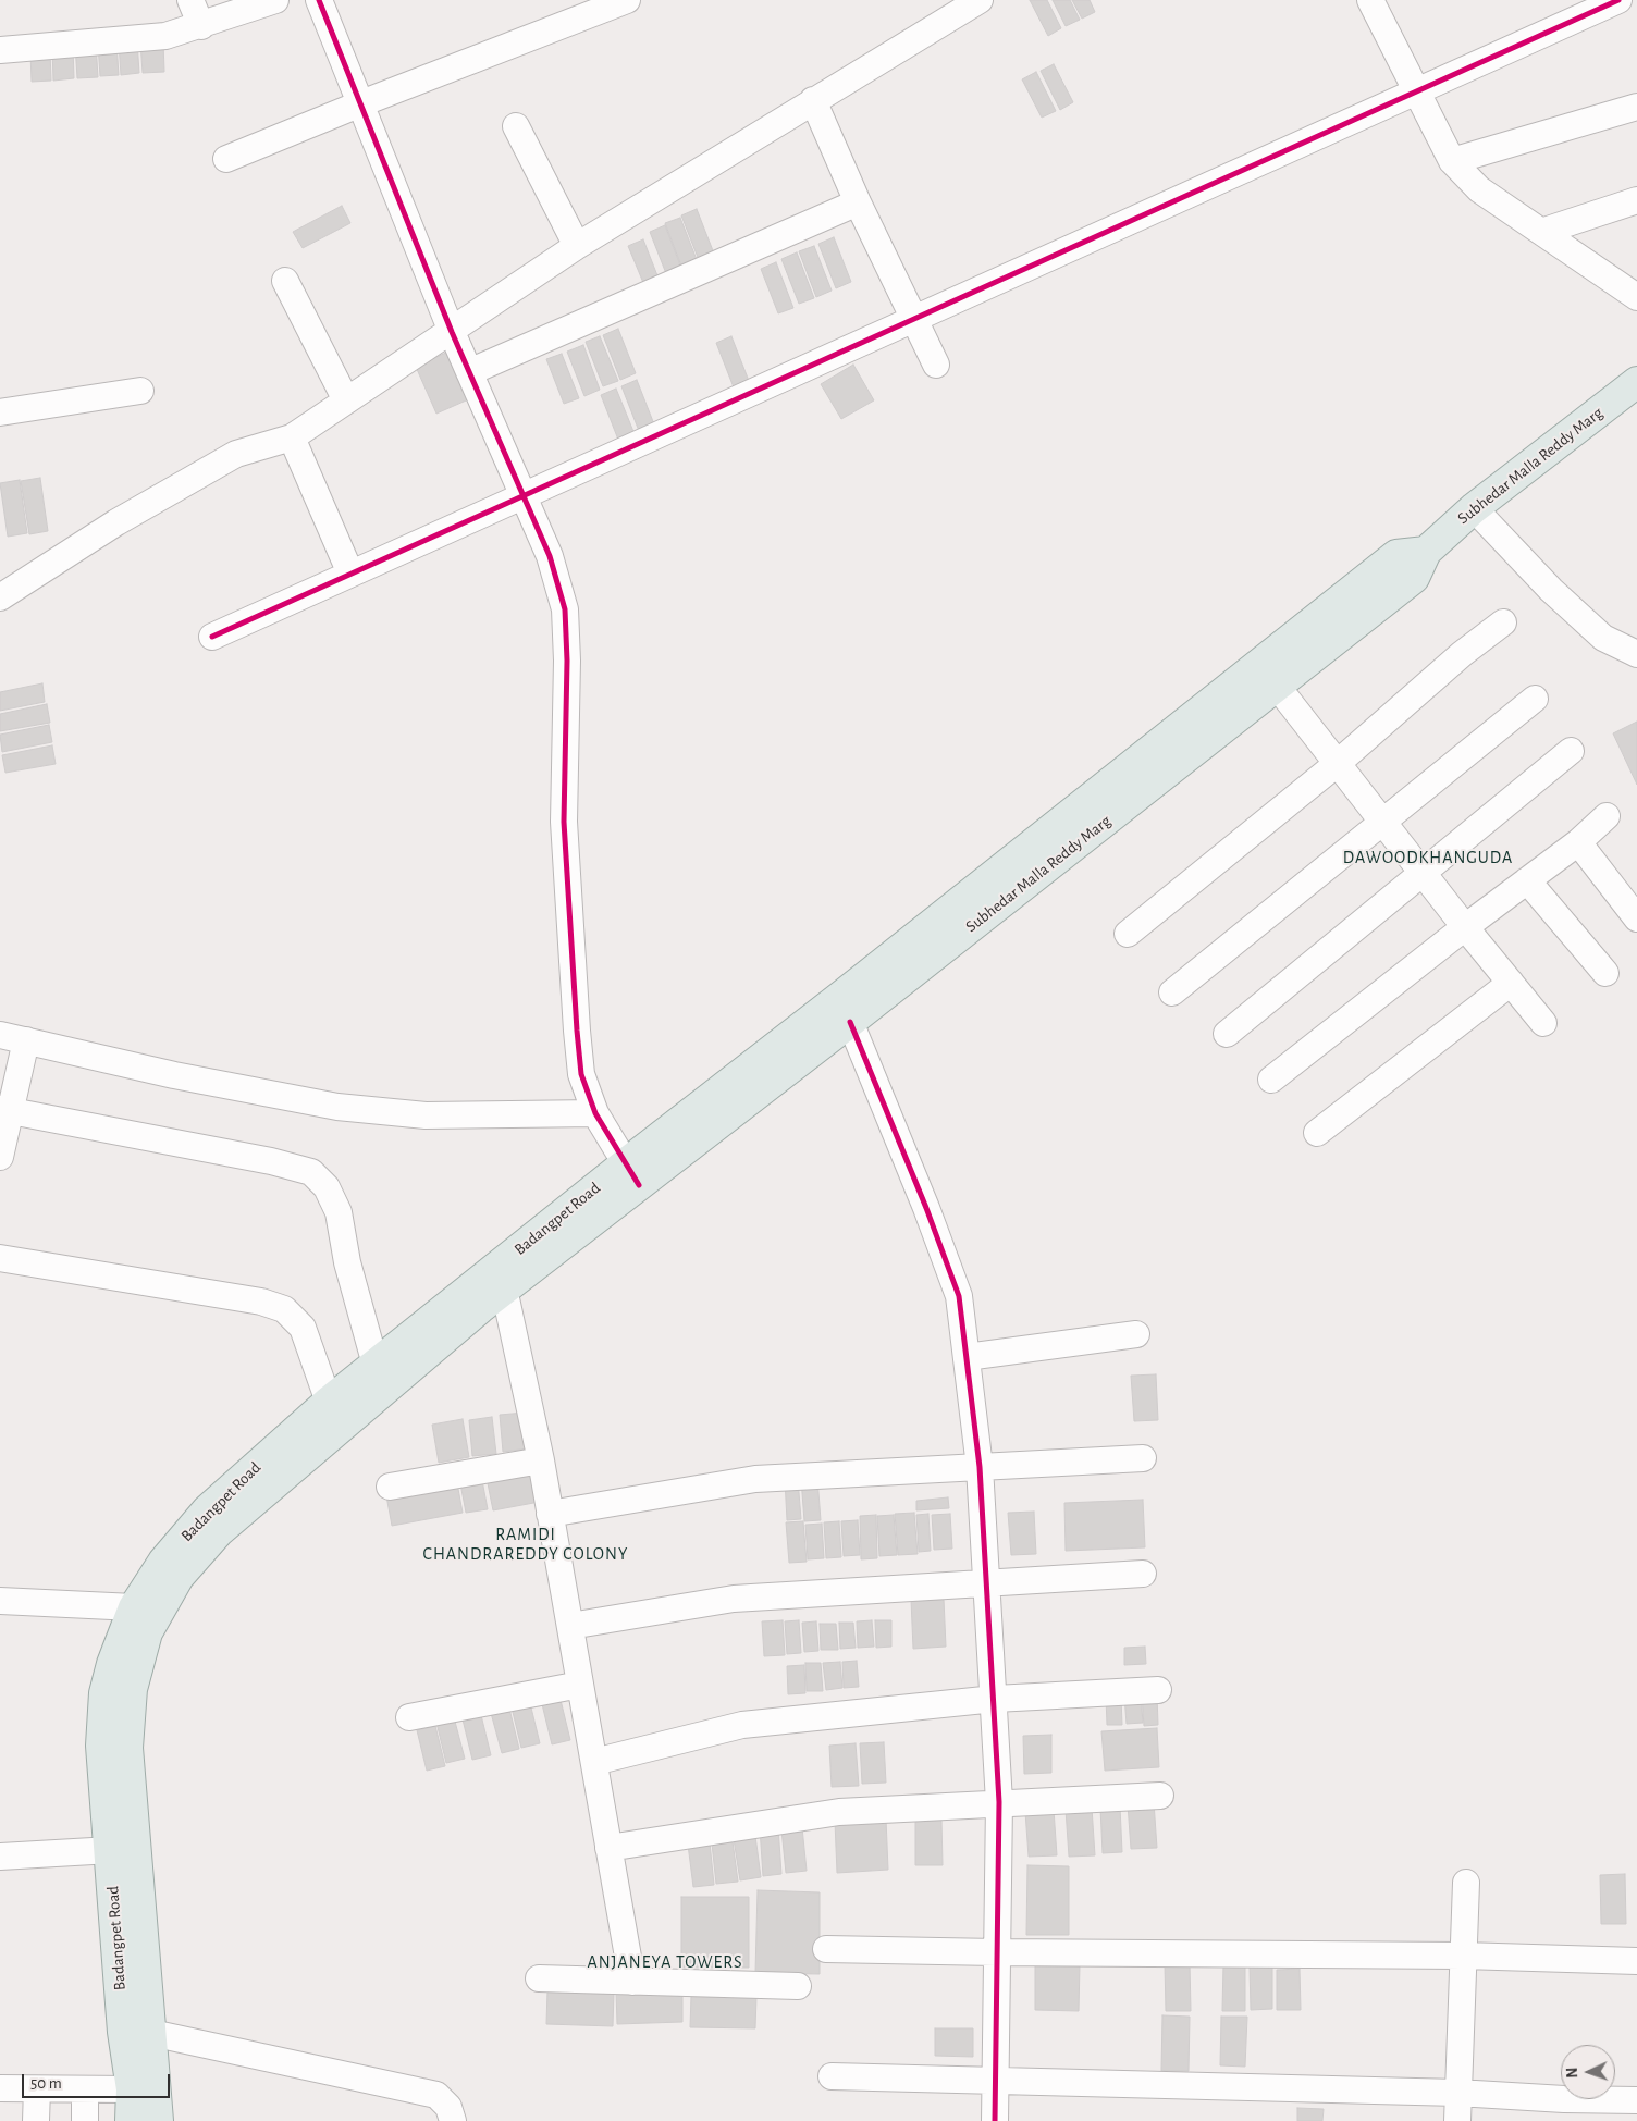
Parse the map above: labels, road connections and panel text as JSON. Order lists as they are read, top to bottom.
{
  "streets": {
    "main road": ["Subhedar Malla Reddy Marg", "Badangpet Road"]
  },
  "crossings": [
    ["Subhedar Malla Reddy Marg", "Badangpet Road"]
  ],
  "districts": ["DAWOODKHANGUDA", "RAMIDI CHANDRAREDDY COLONY", "ANJANEYA TOWERS"],
  "scale_bar": "50 m",
  "north": "left"
}
